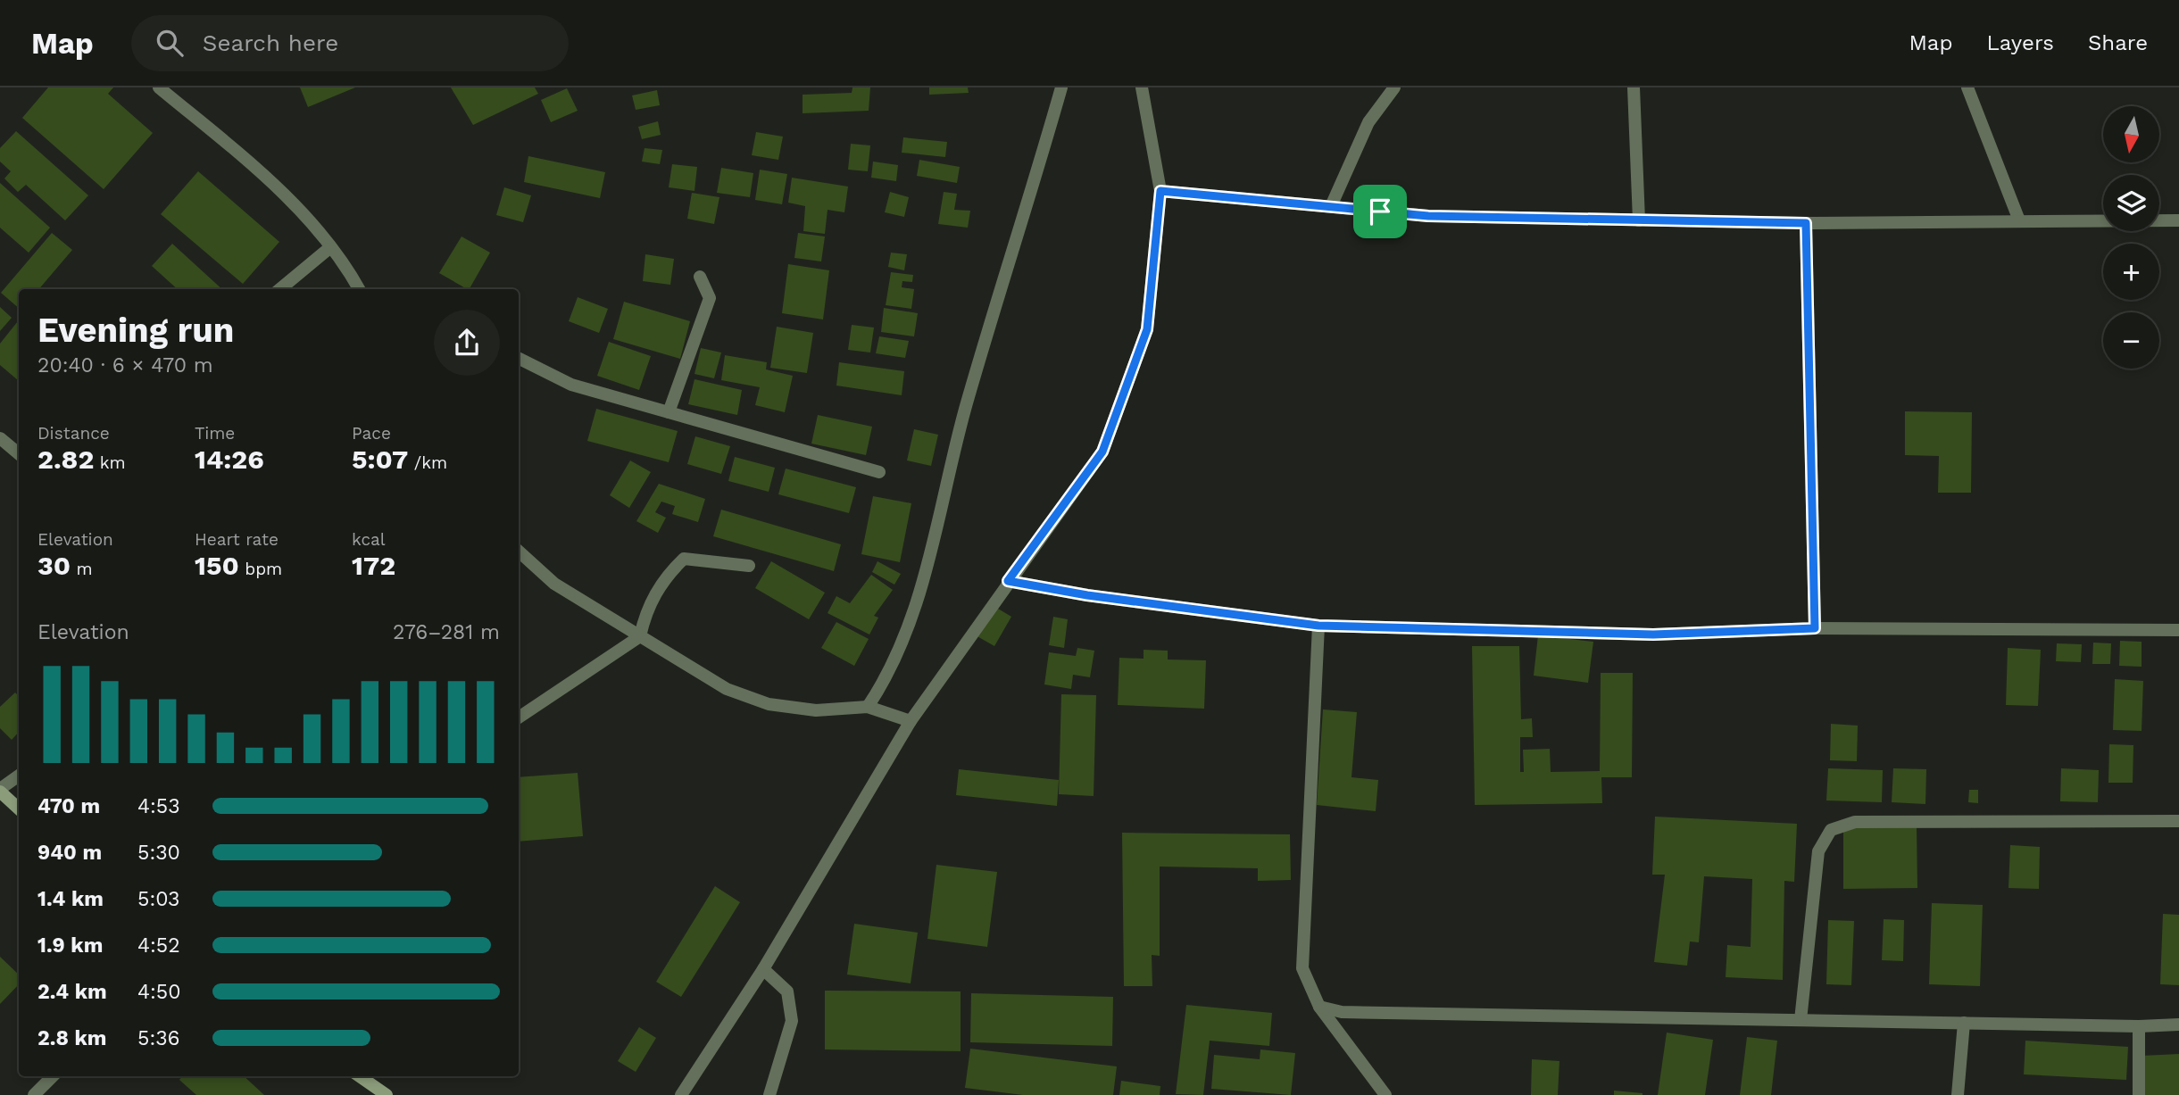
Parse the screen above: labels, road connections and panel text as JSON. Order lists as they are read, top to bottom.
{
  "north": "bottom",
  "page": {
    "header": "Map",
    "search": "Search here",
    "nav": ["Map", "Layers", "Share"],
    "map_buttons": ["+", "−"],
    "heading": ["Evening run", "20:40 · 6 × 470 m"],
    "stats": [
      ["Distance", "2.82 km"],
      ["Time", "14:26"],
      ["Pace", "5:07 /km"],
      ["Elevation", "30 m"],
      ["Heart rate", "150 bpm"],
      ["kcal", "172"]
    ],
    "chart": ["Elevation", "276–281 m"],
    "list": [
      {
        "name": "470 m",
        "note": "4:53"
      },
      {
        "name": "940 m",
        "note": "5:30"
      },
      {
        "name": "1.4 km",
        "note": "5:03"
      },
      {
        "name": "1.9 km",
        "note": "4:52"
      },
      {
        "name": "2.4 km",
        "note": "4:50"
      },
      {
        "name": "2.8 km",
        "note": "5:36"
      }
    ]
  }
}
